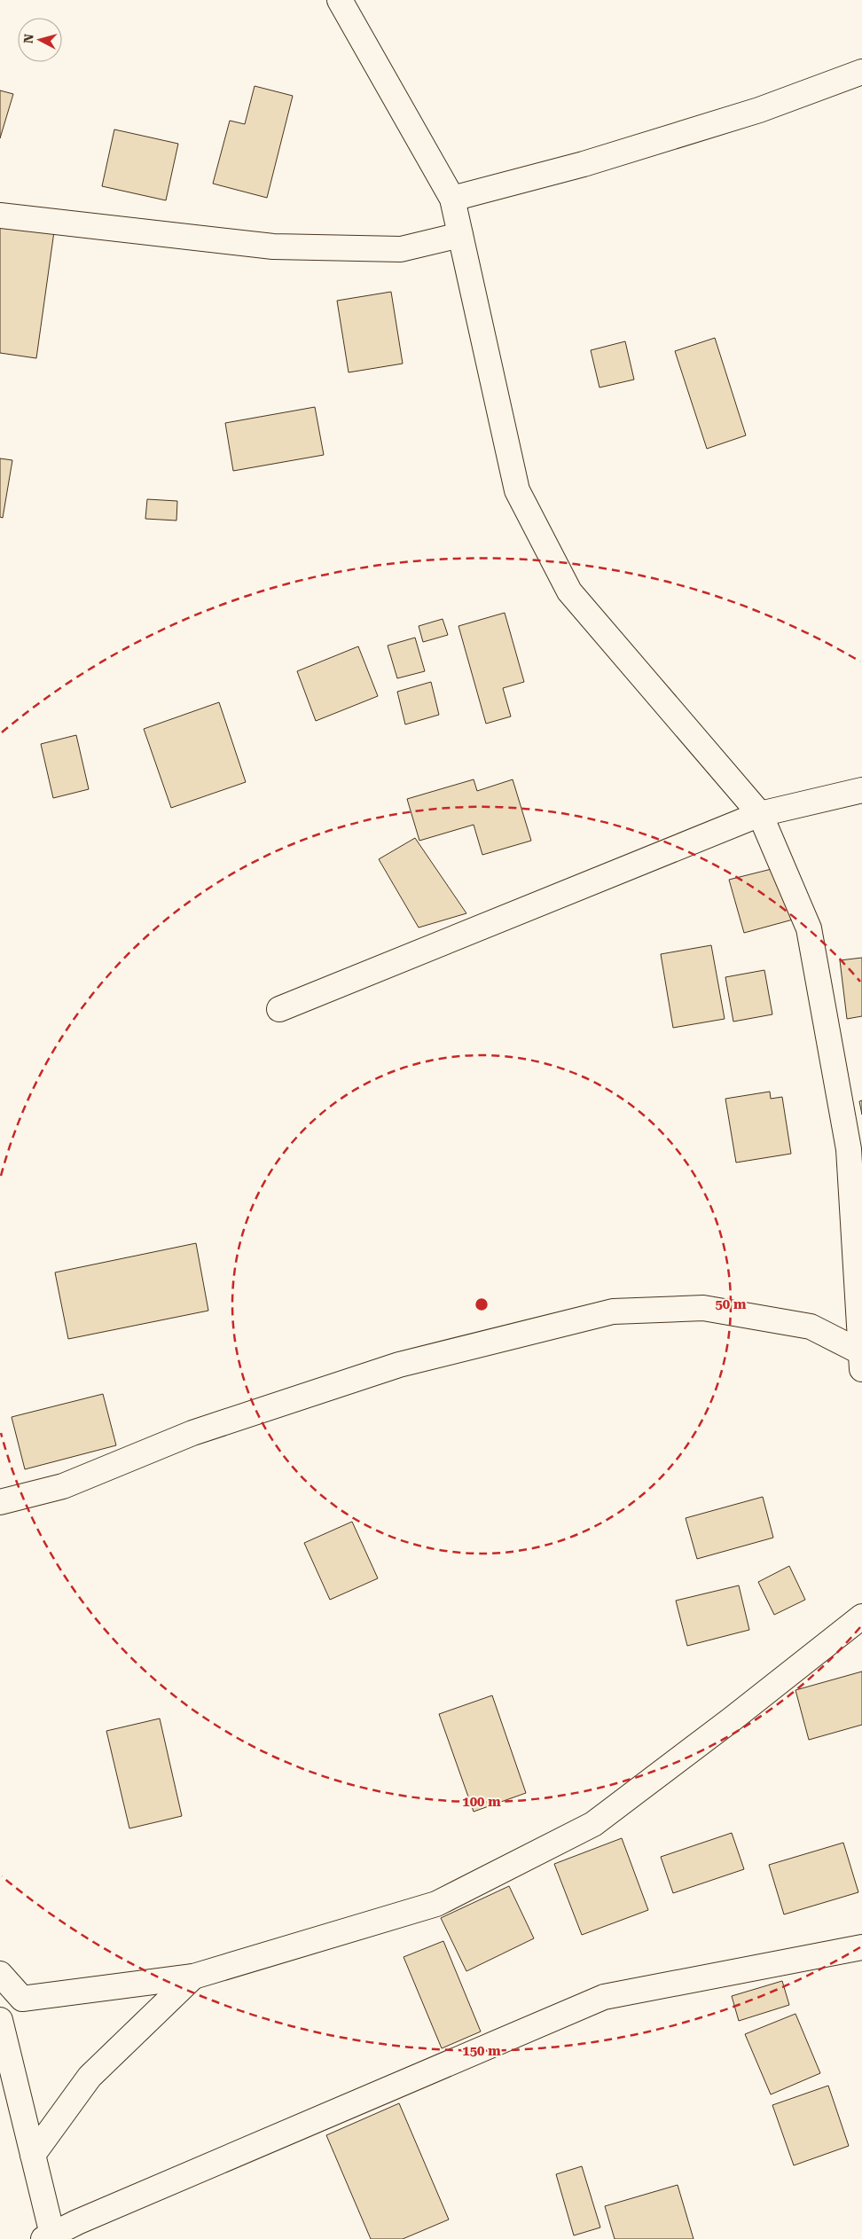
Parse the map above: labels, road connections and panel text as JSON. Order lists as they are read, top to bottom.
{
  "north": "left",
  "rings": ["50 m", "100 m", "150 m"]
}
